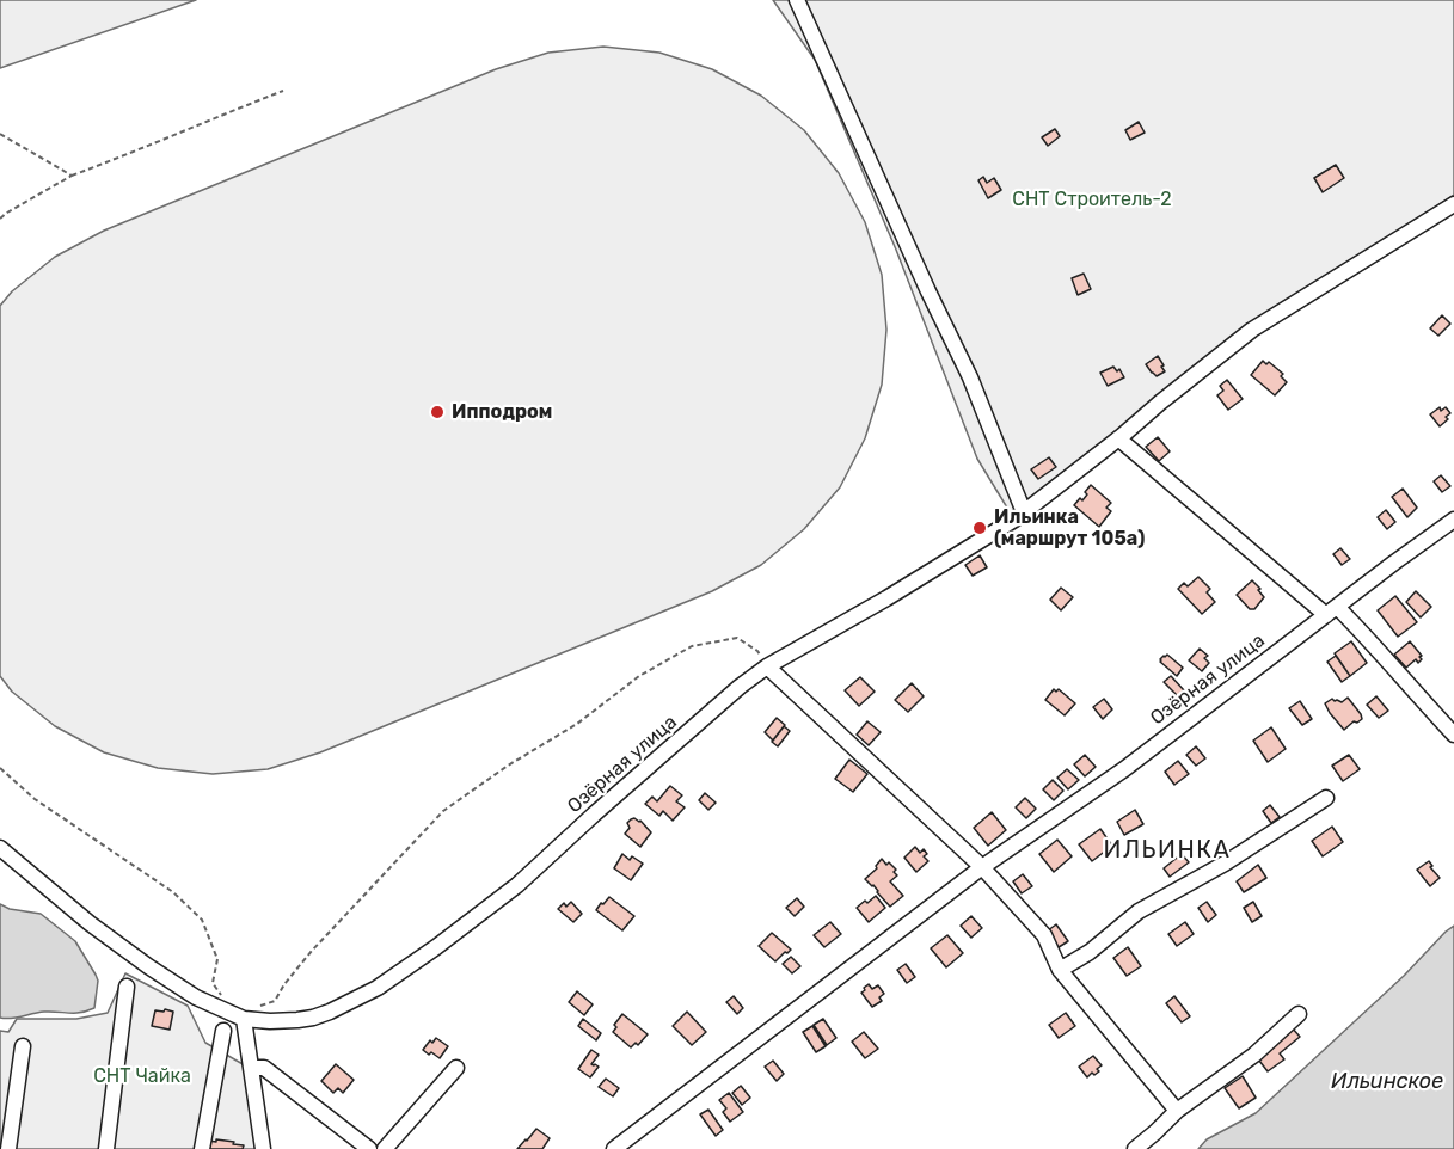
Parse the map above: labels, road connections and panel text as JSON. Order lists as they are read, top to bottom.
{
  "streets": {
    "street": ["Озёрная улица"]
  },
  "districts": ["ИЛЬИНКА"],
  "water": ["Ильинское"],
  "parks": ["СНТ Строитель-2", "СНТ Чайка"],
  "places": ["Ипподром", "Ильинка (маршрут 105а)"]
}
